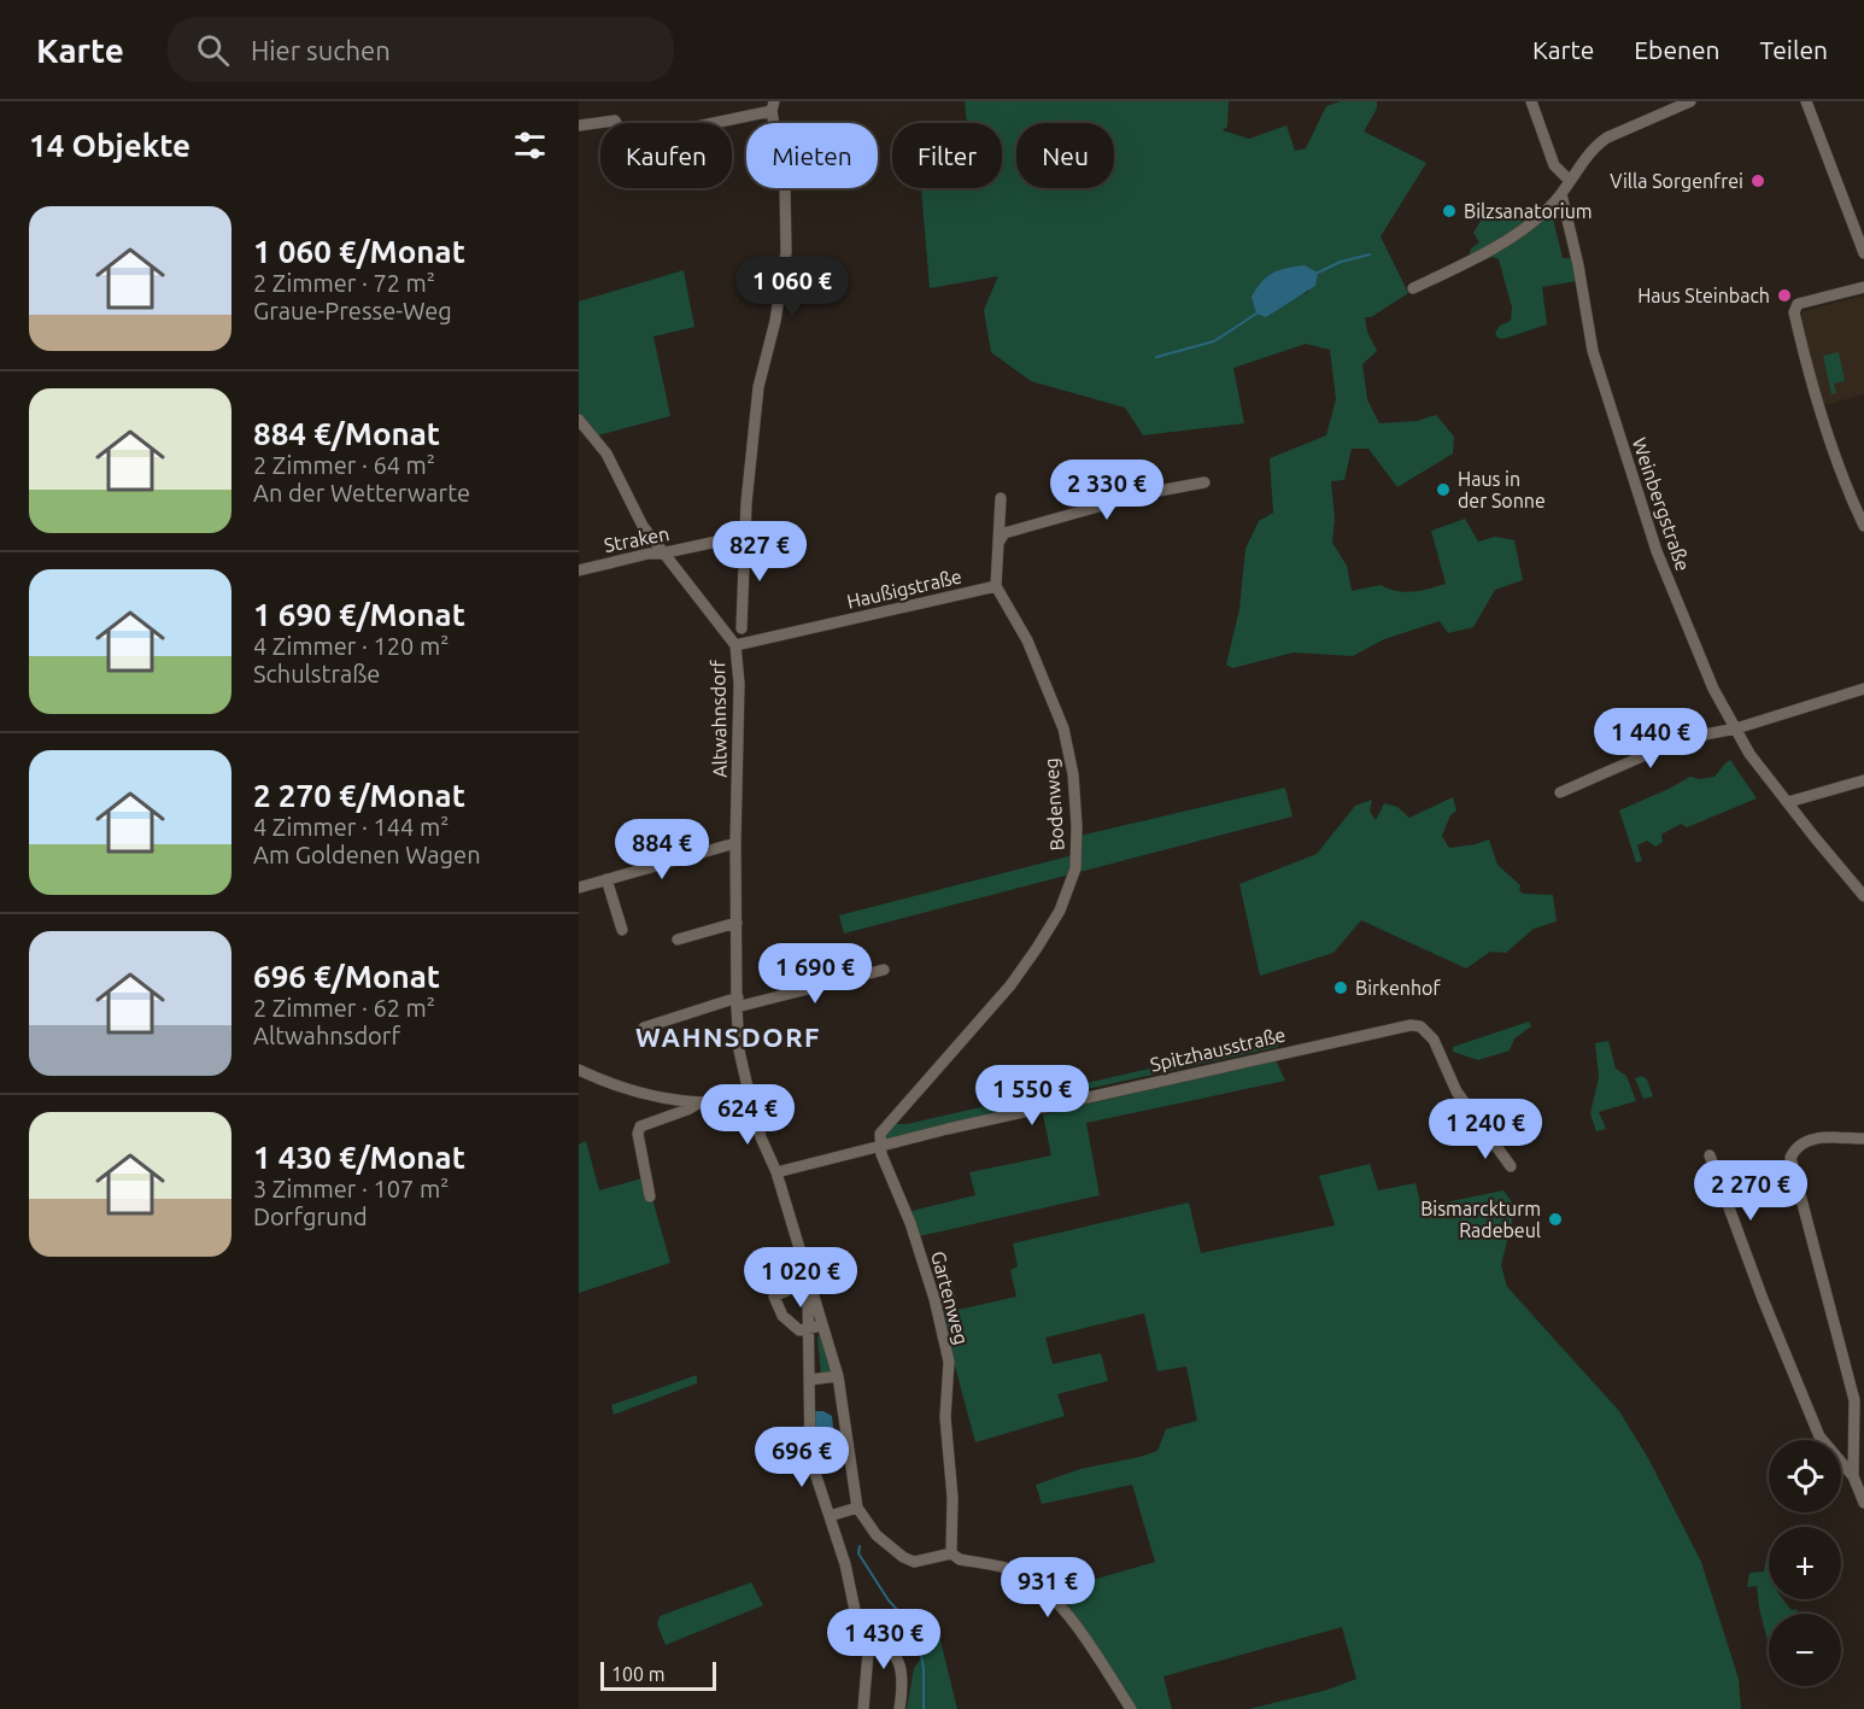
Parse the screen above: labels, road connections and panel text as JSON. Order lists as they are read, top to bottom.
{
  "streets": {
    "street": [
      "Weinbergstraße",
      "Straken",
      "Haußigstraße",
      "Altwahnsdorf",
      "Bodenweg",
      "Spitzhausstraße",
      "Gartenweg"
    ]
  },
  "crossings": [
    ["Haußigstraße", "Altwahnsdorf"],
    ["Haußigstraße", "Bodenweg"],
    ["Altwahnsdorf", "Spitzhausstraße"],
    ["Bodenweg", "Spitzhausstraße"],
    ["Bodenweg", "Gartenweg"],
    ["Spitzhausstraße", "Gartenweg"]
  ],
  "districts": ["WAHNSDORF"],
  "places": [
    "Villa Sorgenfrei",
    "Bilzsanatorium",
    "Haus Steinbach",
    "Haus in der Sonne",
    "Birkenhof",
    "Bismarckturm Radebeul"
  ],
  "scale_bar": "100 m",
  "page": {
    "header": "Karte",
    "search": "Hier suchen",
    "nav": ["Karte", "Ebenen", "Teilen"],
    "heading": "14 Objekte",
    "chip": [
      "Kaufen",
      "Mieten",
      "Filter",
      "Neu"
    ],
    "list": [
      {
        "name": "1 060 €/Monat",
        "note": "2 Zimmer · 72 m² · Graue-Presse-Weg"
      },
      {
        "name": "884 €/Monat",
        "note": "2 Zimmer · 64 m² · An der Wetterwarte"
      },
      {
        "name": "1 690 €/Monat",
        "note": "4 Zimmer · 120 m² · Schulstraße"
      },
      {
        "name": "2 270 €/Monat",
        "note": "4 Zimmer · 144 m² · Am Goldenen Wagen"
      },
      {
        "name": "696 €/Monat",
        "note": "2 Zimmer · 62 m² · Altwahnsdorf"
      },
      {
        "name": "1 430 €/Monat",
        "note": "3 Zimmer · 107 m² · Dorfgrund"
      }
    ],
    "price": [
      "1 060 €",
      "2 330 €",
      "827 €",
      "1 440 €",
      "884 €",
      "1 690 €",
      "1 550 €",
      "624 €",
      "1 240 €",
      "2 270 €",
      "1 020 €",
      "696 €",
      "931 €",
      "1 430 €"
    ],
    "map_buttons": ["+", "−"],
    "scale": "100 m"
  }
}
